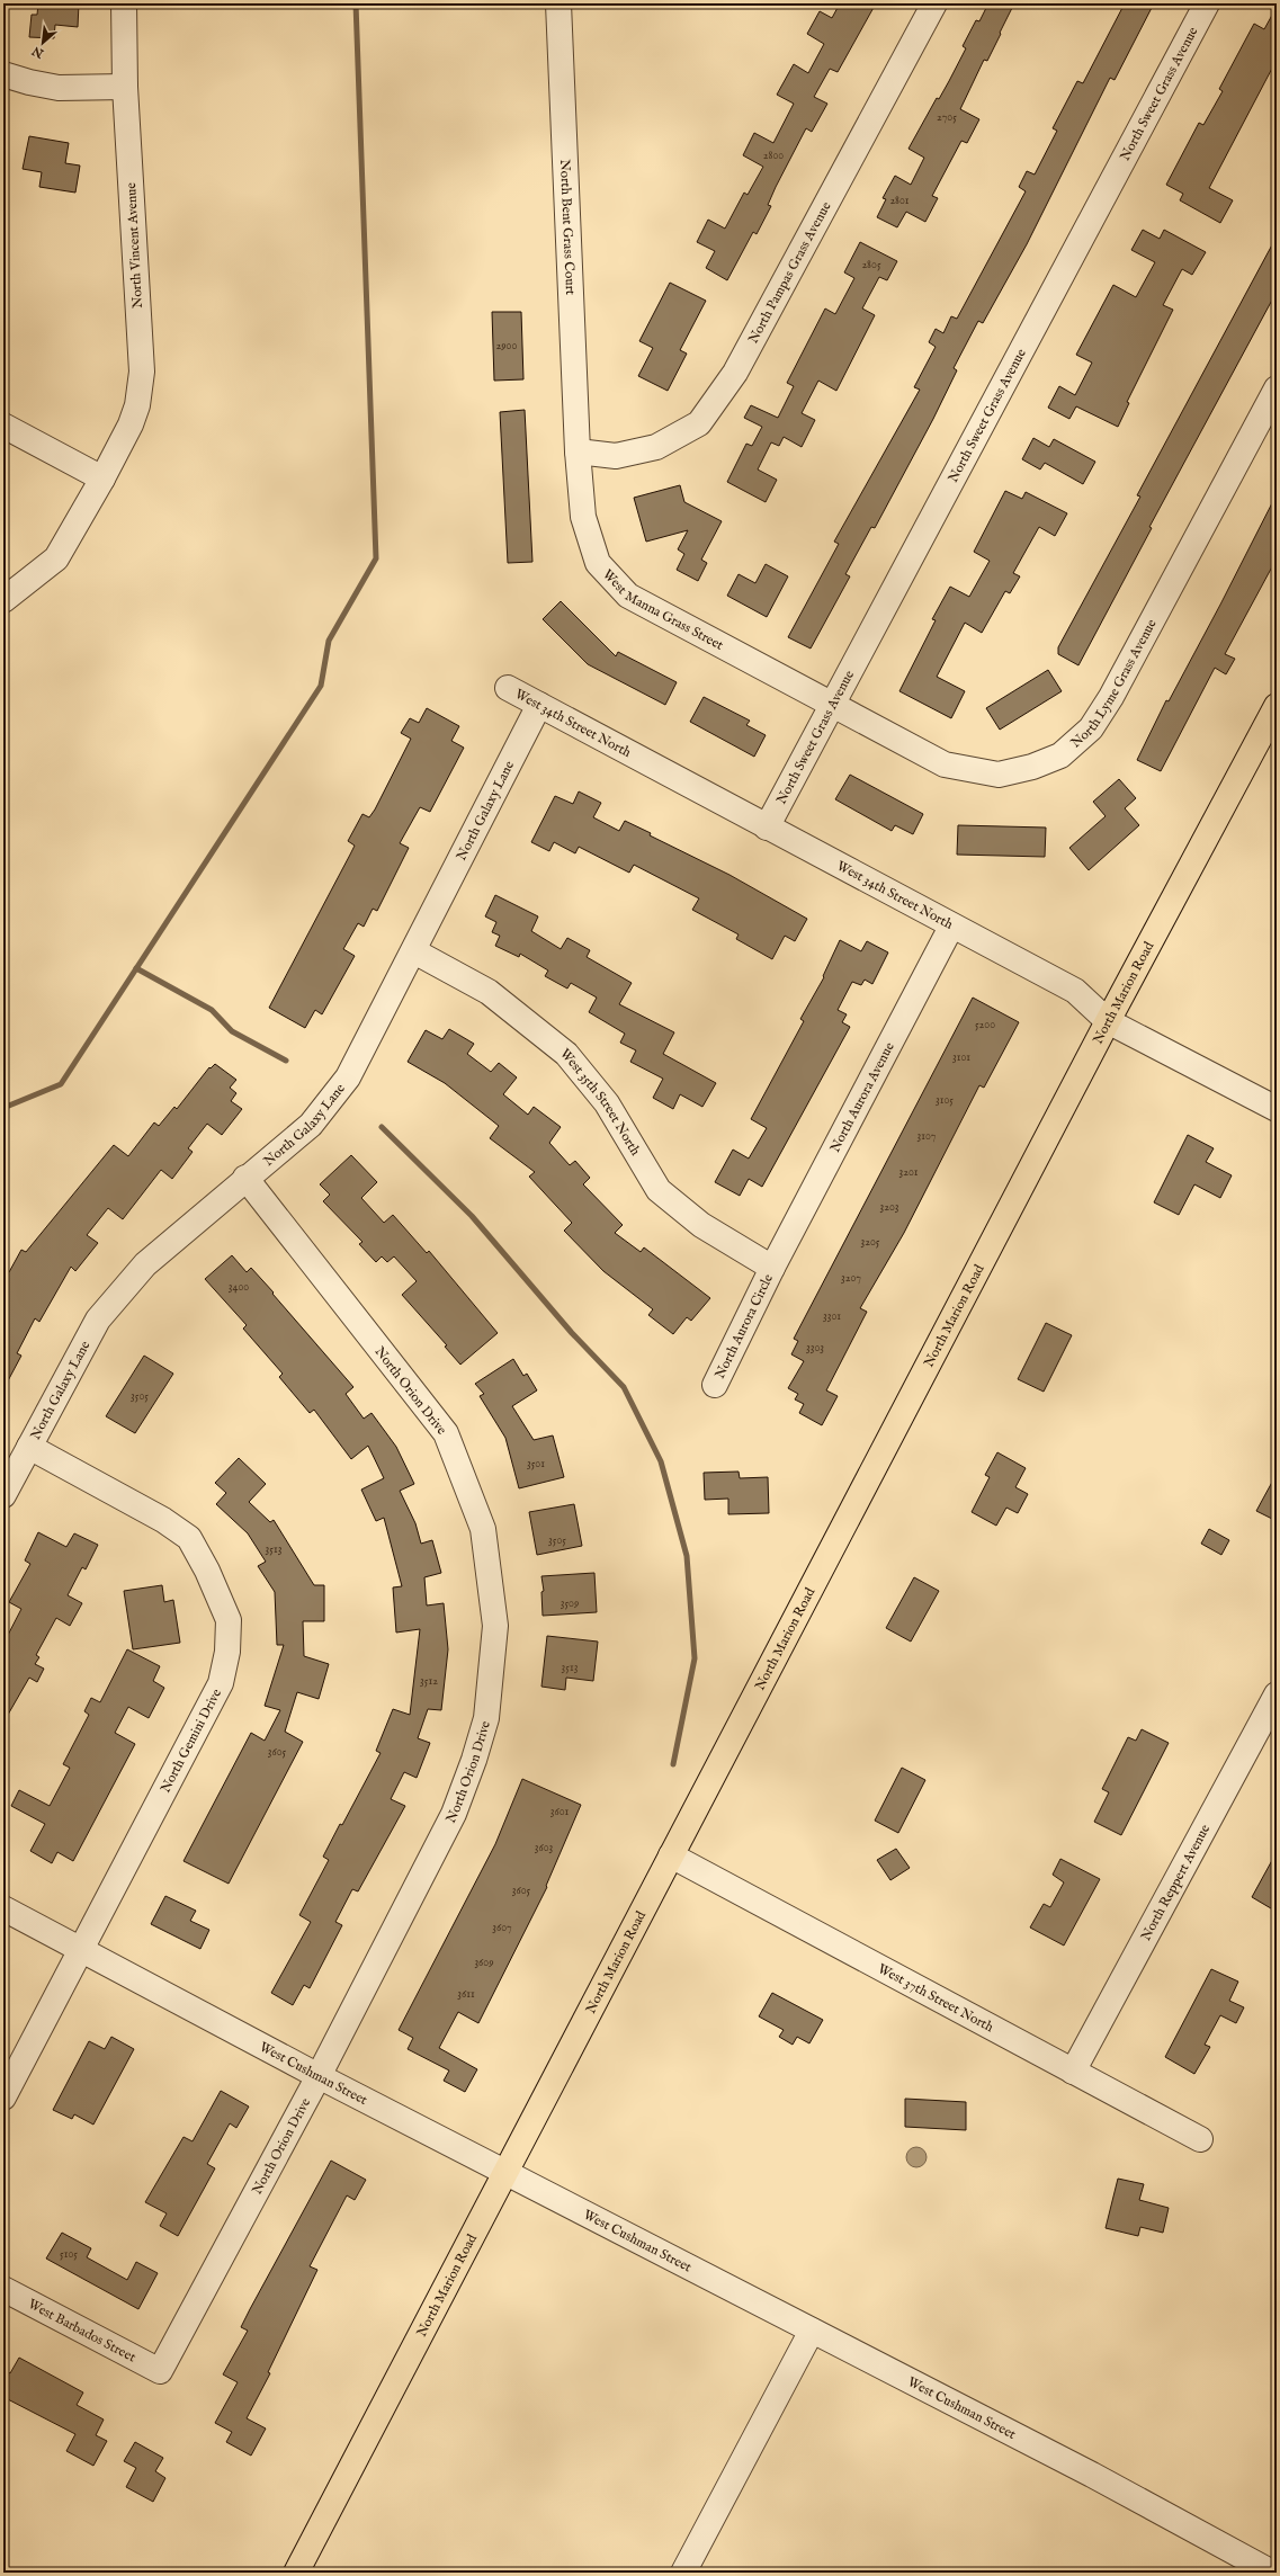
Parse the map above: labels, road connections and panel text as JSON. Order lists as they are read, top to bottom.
{
  "streets": {
    "main road": ["North Marion Road"],
    "street": [
      "North Sweet Grass Avenue",
      "North Bent Grass Court",
      "North Vincent Avenue",
      "North Pampas Grass Avenue",
      "West Manna Grass Street",
      "North Lyme Grass Avenue",
      "West 34th Street North",
      "North Galaxy Lane",
      "North Aurora Avenue",
      "West 35th Street North",
      "North Aurora Circle",
      "North Orion Drive",
      "North Gemini Drive",
      "North Reppert Avenue",
      "West 37th Street North",
      "West Cushman Street",
      "West Barbados Street"
    ]
  },
  "crossings": [
    ["North Sweet Grass Avenue", "West Manna Grass Street"],
    ["North Sweet Grass Avenue", "North Lyme Grass Avenue"],
    ["North Sweet Grass Avenue", "West 34th Street North"],
    ["North Bent Grass Court", "North Pampas Grass Avenue"],
    ["North Bent Grass Court", "West Manna Grass Street"],
    ["North Pampas Grass Avenue", "West Manna Grass Street"],
    ["West Manna Grass Street", "North Lyme Grass Avenue"],
    ["West 34th Street North", "North Galaxy Lane"],
    ["West 34th Street North", "North Marion Road"],
    ["West 34th Street North", "North Aurora Avenue"],
    ["North Galaxy Lane", "West 35th Street North"],
    ["North Galaxy Lane", "North Orion Drive"],
    ["North Galaxy Lane", "North Gemini Drive"],
    ["North Marion Road", "West 37th Street North"],
    ["North Marion Road", "West Cushman Street"],
    ["North Aurora Avenue", "West 35th Street North"],
    ["North Aurora Avenue", "North Aurora Circle"],
    ["West 35th Street North", "North Aurora Circle"],
    ["North Orion Drive", "West Cushman Street"],
    ["North Orion Drive", "West Barbados Street"],
    ["North Gemini Drive", "West Cushman Street"],
    ["North Reppert Avenue", "West 37th Street North"]
  ],
  "house_numbers": [
    "2705",
    "2800",
    "2801",
    "2805",
    "2900",
    "5200",
    "3101",
    "3105",
    "3107",
    "3201",
    "3203",
    "3205",
    "3207",
    "3400",
    "3301",
    "3303",
    "3505",
    "3501",
    "3505",
    "3513",
    "3509",
    "3513",
    "3512",
    "3605",
    "3601",
    "3603",
    "3605",
    "3607",
    "3609",
    "3611",
    "5105"
  ],
  "north": "bottom left"
}
